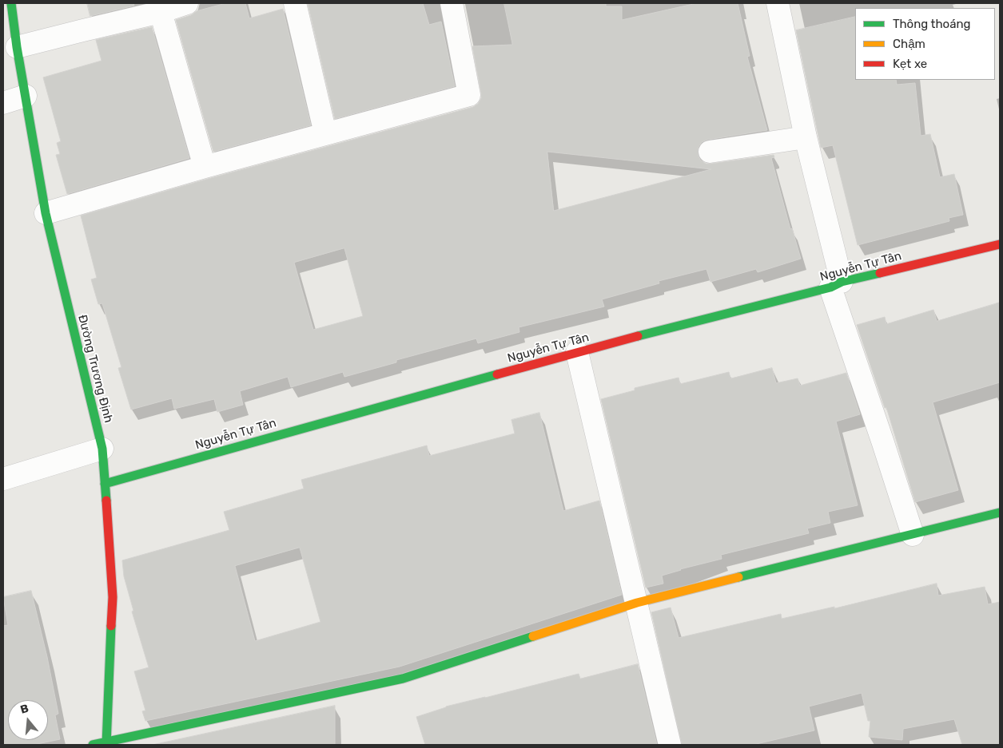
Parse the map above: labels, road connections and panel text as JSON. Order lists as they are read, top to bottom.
{
  "streets": {
    "street": ["Nguyễn Tự Tân", "Đường Trương Định"]
  },
  "crossings": [
    ["Nguyễn Tự Tân", "Đường Trương Định"]
  ],
  "legend": ["Thông thoáng", "Chậm", "Kẹt xe"],
  "north": "top"
}
